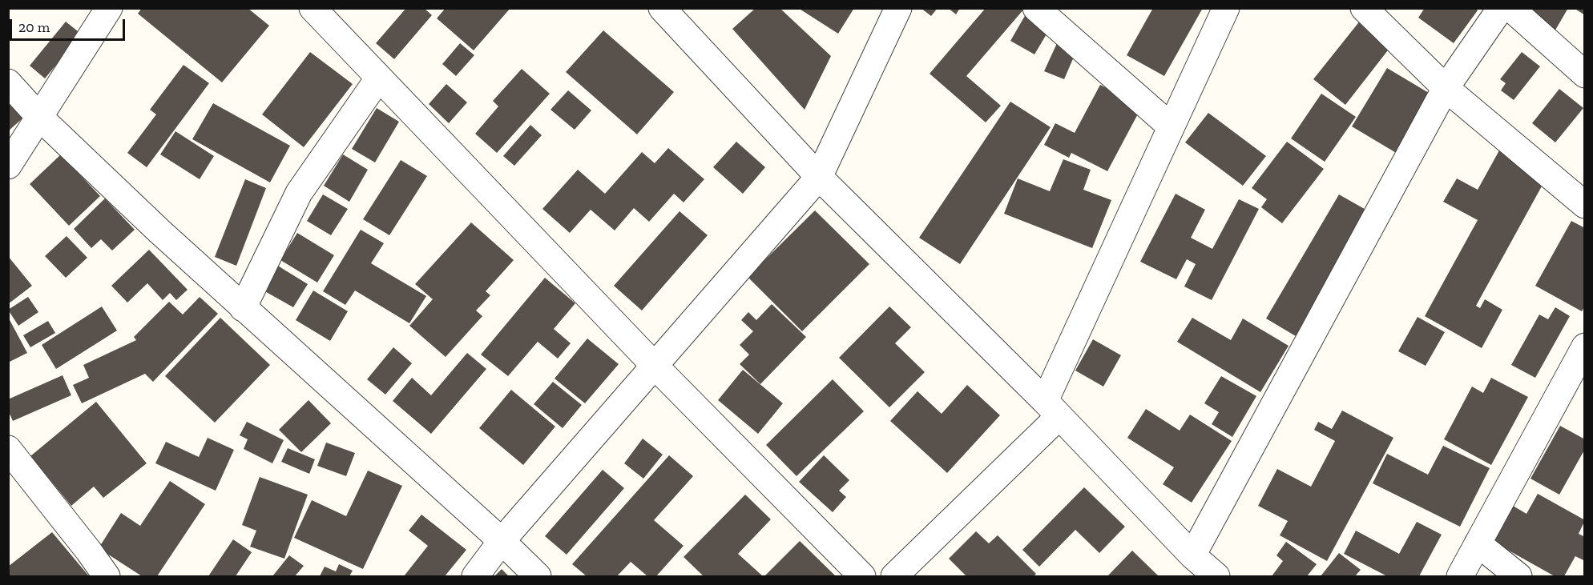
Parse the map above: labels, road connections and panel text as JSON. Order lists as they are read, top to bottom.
{
  "scale_bar": "20 m"
}
